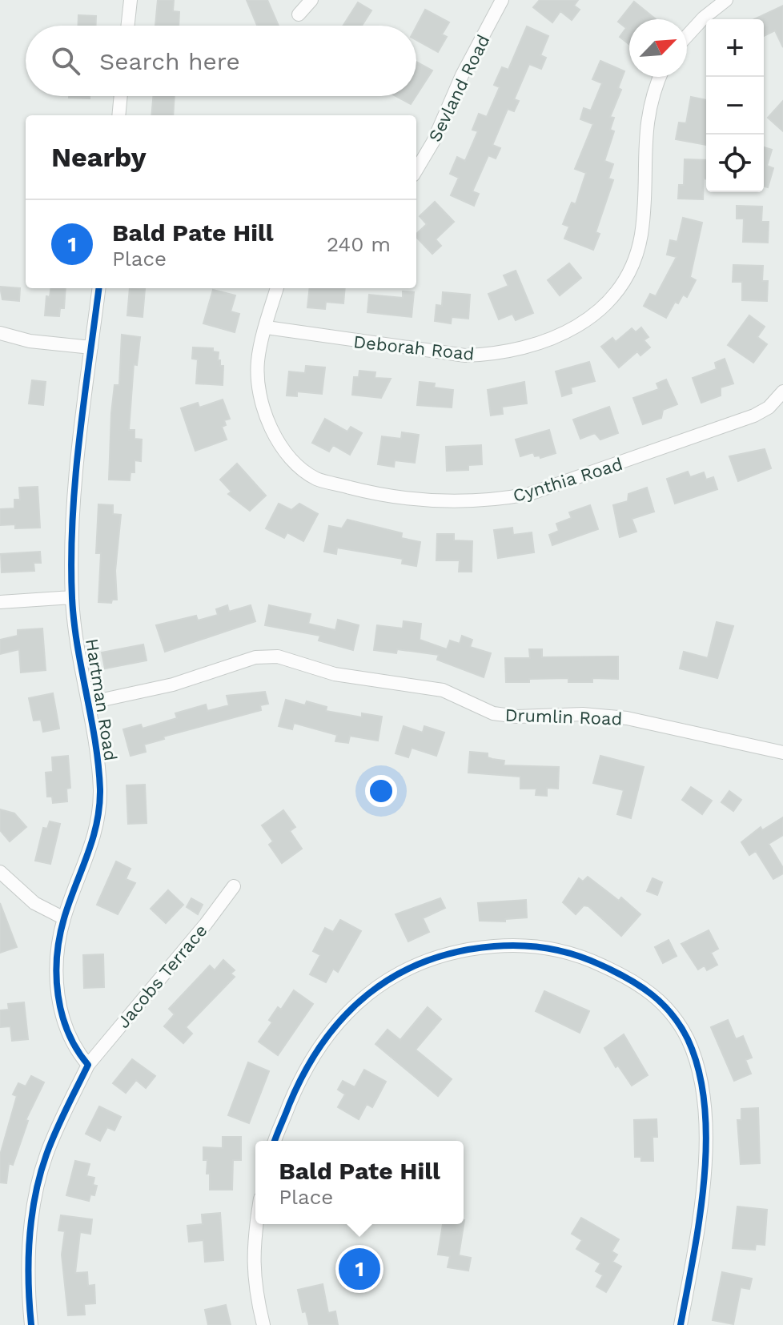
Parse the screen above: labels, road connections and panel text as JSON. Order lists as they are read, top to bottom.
{
  "streets": {
    "street": [
      "Sevland Road",
      "Deborah Road",
      "Cynthia Road",
      "Hartman Road",
      "Drumlin Road",
      "Jacobs Terrace"
    ]
  },
  "crossings": [
    ["Deborah Road", "Cynthia Road"],
    ["Hartman Road", "Drumlin Road"],
    ["Hartman Road", "Jacobs Terrace"]
  ],
  "north": "top right",
  "page": {
    "map_buttons": ["+", "−"],
    "search": "Search here",
    "heading": "Nearby",
    "list": [
      {
        "mark": "1",
        "name": "Bald Pate Hill",
        "note": "Place",
        "value": "240 m"
      }
    ],
    "popup": ["Bald Pate Hill", "Place"],
    "pins": "1"
  }
}
